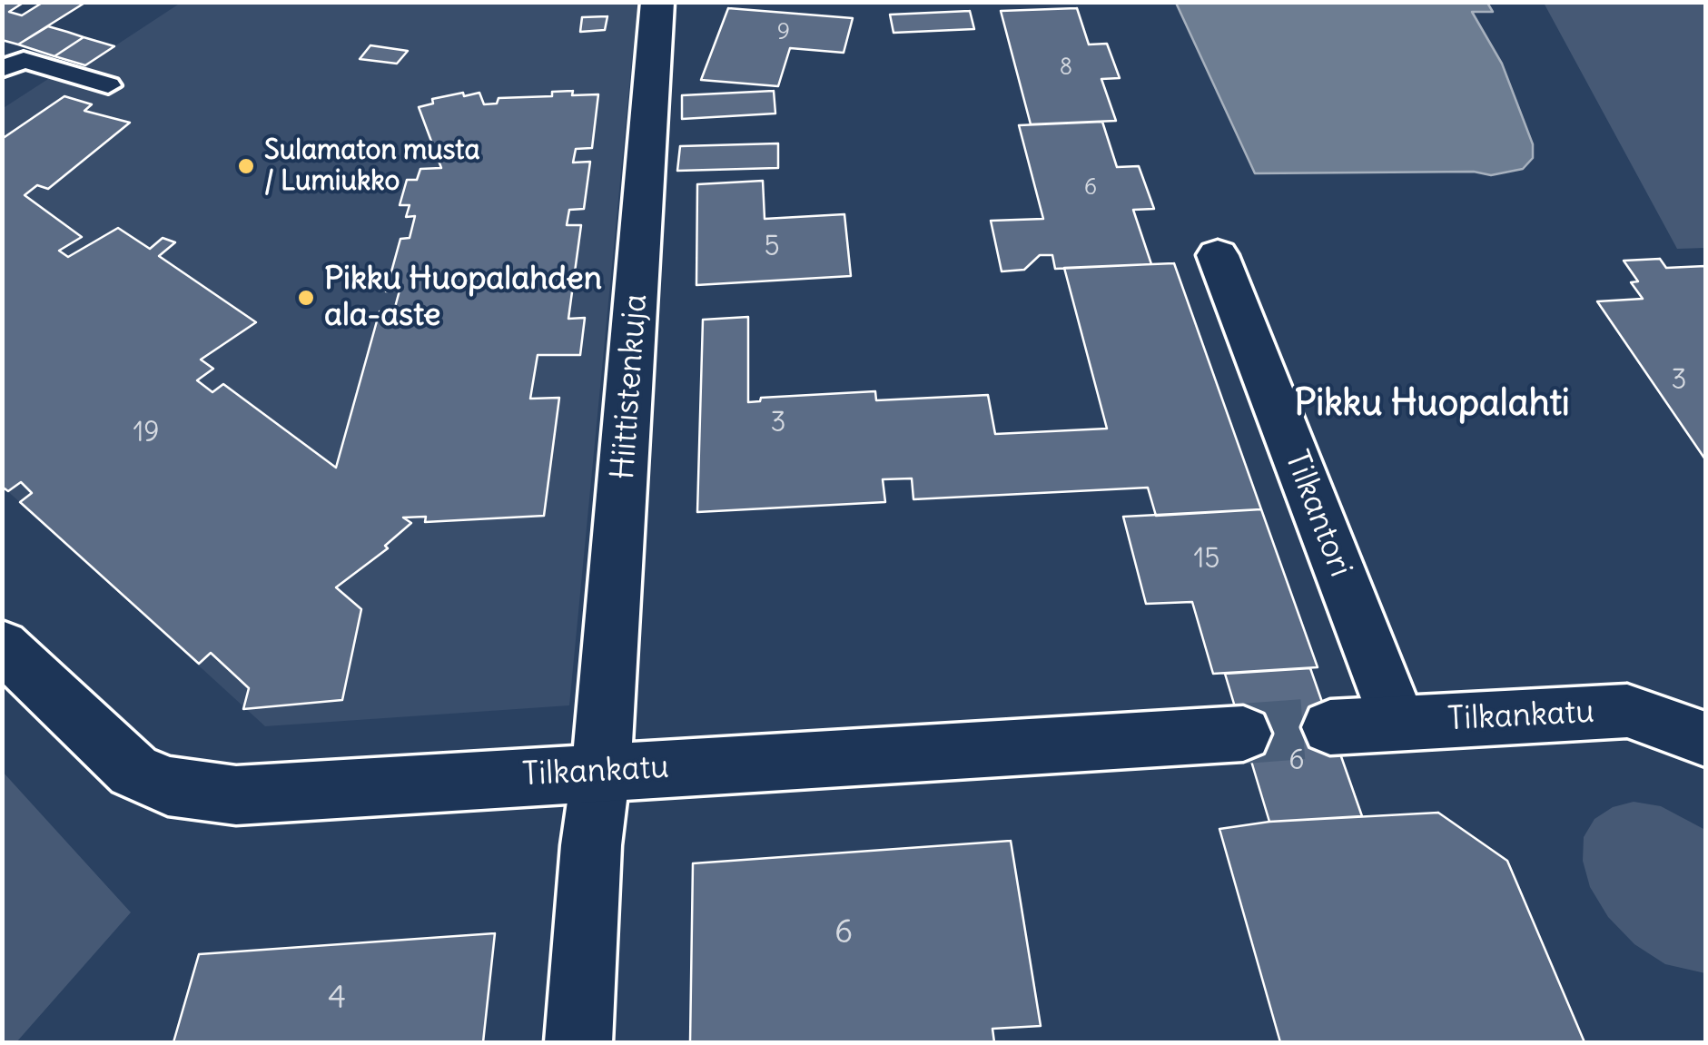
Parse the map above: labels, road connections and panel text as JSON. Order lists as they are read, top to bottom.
{
  "streets": {
    "street": ["Hiittistenkuja", "Tilkantori", "Tilkankatu"]
  },
  "crossings": [
    ["Hiittistenkuja", "Tilkankatu"],
    ["Tilkantori", "Tilkankatu"]
  ],
  "districts": ["Pikku Huopalahti"],
  "places": ["Sulamaton musta / Lumiukko", "Pikku Huopalahden ala-aste"],
  "house_numbers": [
    "9",
    "8",
    "6",
    "5",
    "3",
    "3",
    "19",
    "15",
    "6",
    "6",
    "4"
  ]
}
